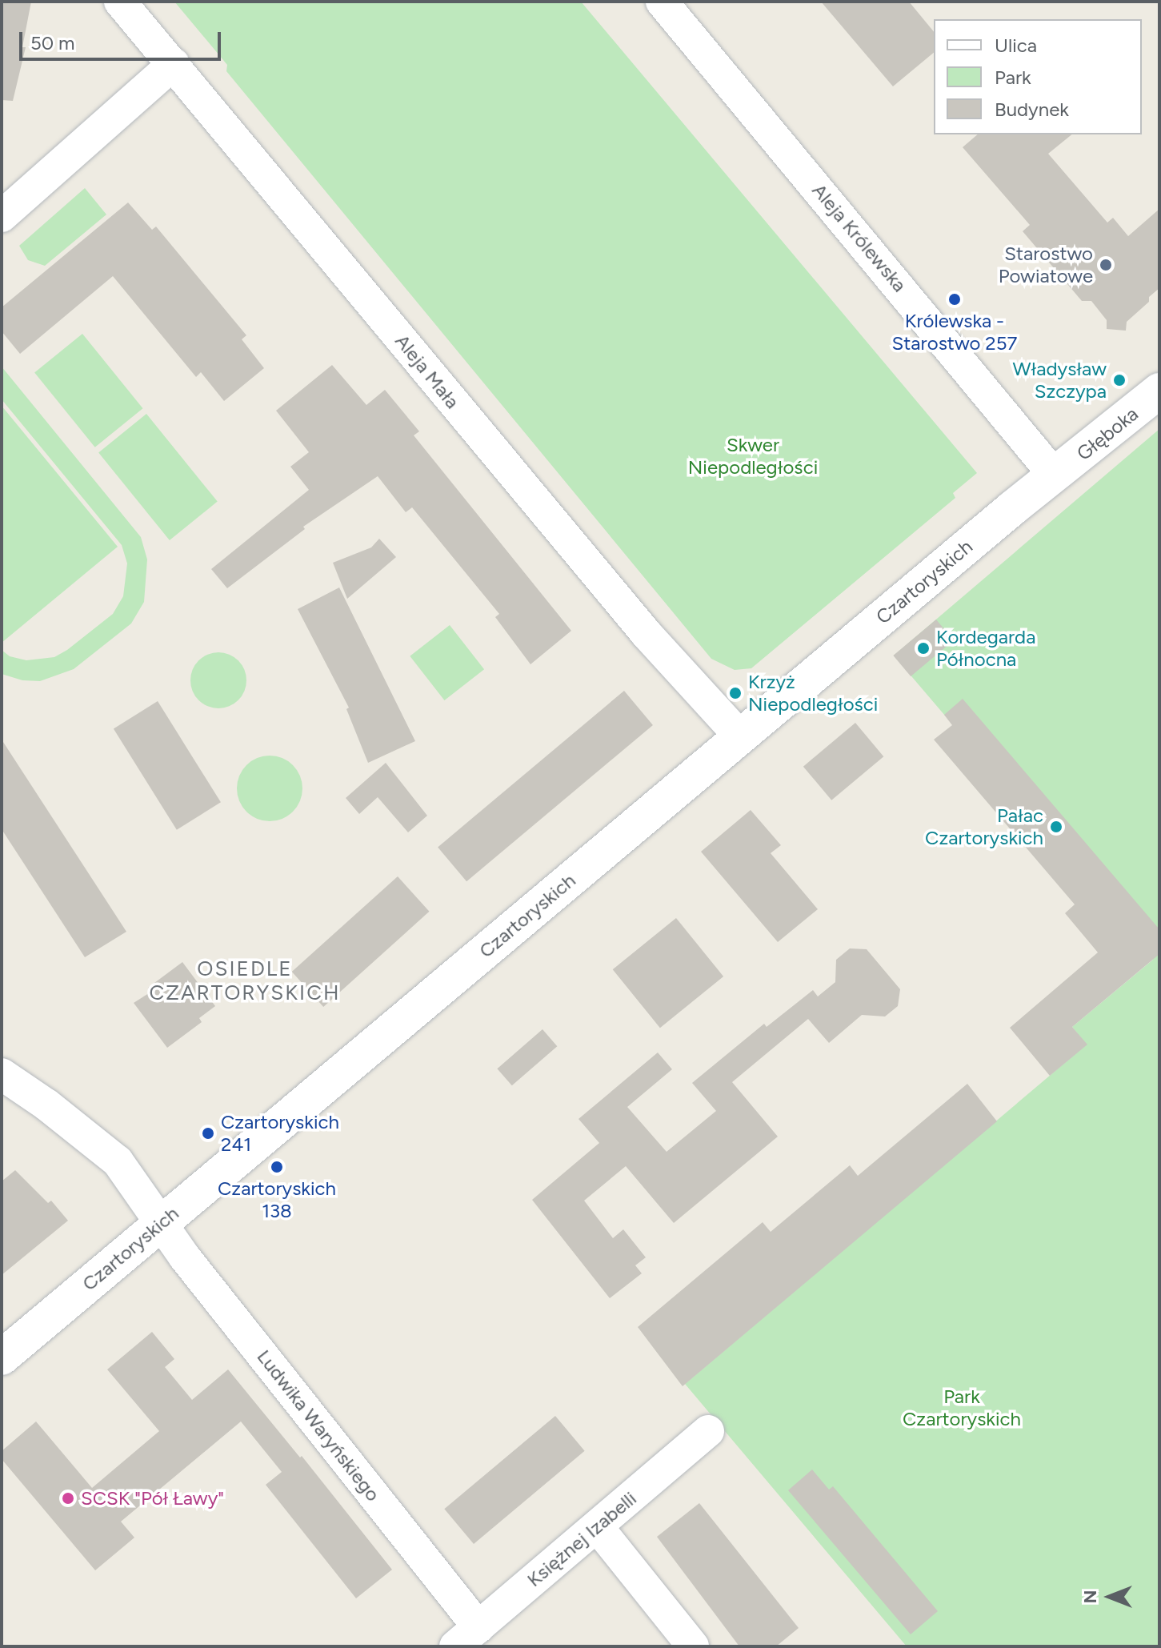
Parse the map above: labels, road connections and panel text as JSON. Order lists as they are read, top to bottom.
{
  "streets": {
    "main road": ["Głęboka", "Czartoryskich"],
    "street": [
      "Aleja Królewska",
      "Aleja Mała",
      "Ludwika Waryńskiego",
      "Księżnej Izabelli"
    ]
  },
  "crossings": [
    ["Aleja Królewska", "Głęboka"],
    ["Aleja Królewska", "Czartoryskich"],
    ["Aleja Mała", "Czartoryskich"],
    ["Głęboka", "Czartoryskich"],
    ["Czartoryskich", "Ludwika Waryńskiego"],
    ["Ludwika Waryńskiego", "Księżnej Izabelli"]
  ],
  "districts": ["OSIEDLE CZARTORYSKICH"],
  "parks": ["Skwer Niepodległości", "Park Czartoryskich"],
  "places": [
    "Starostwo Powiatowe",
    "Królewska - Starostwo 257",
    "Władysław Szczypa",
    "Kordegarda Północna",
    "Krzyż Niepodległości",
    "Pałac Czartoryskich",
    "Czartoryskich 241",
    "Czartoryskich 138",
    "SCSK \"Pół Ławy\""
  ],
  "legend": ["Ulica", "Park", "Budynek"],
  "scale_bar": "50 m",
  "north": "left"
}
